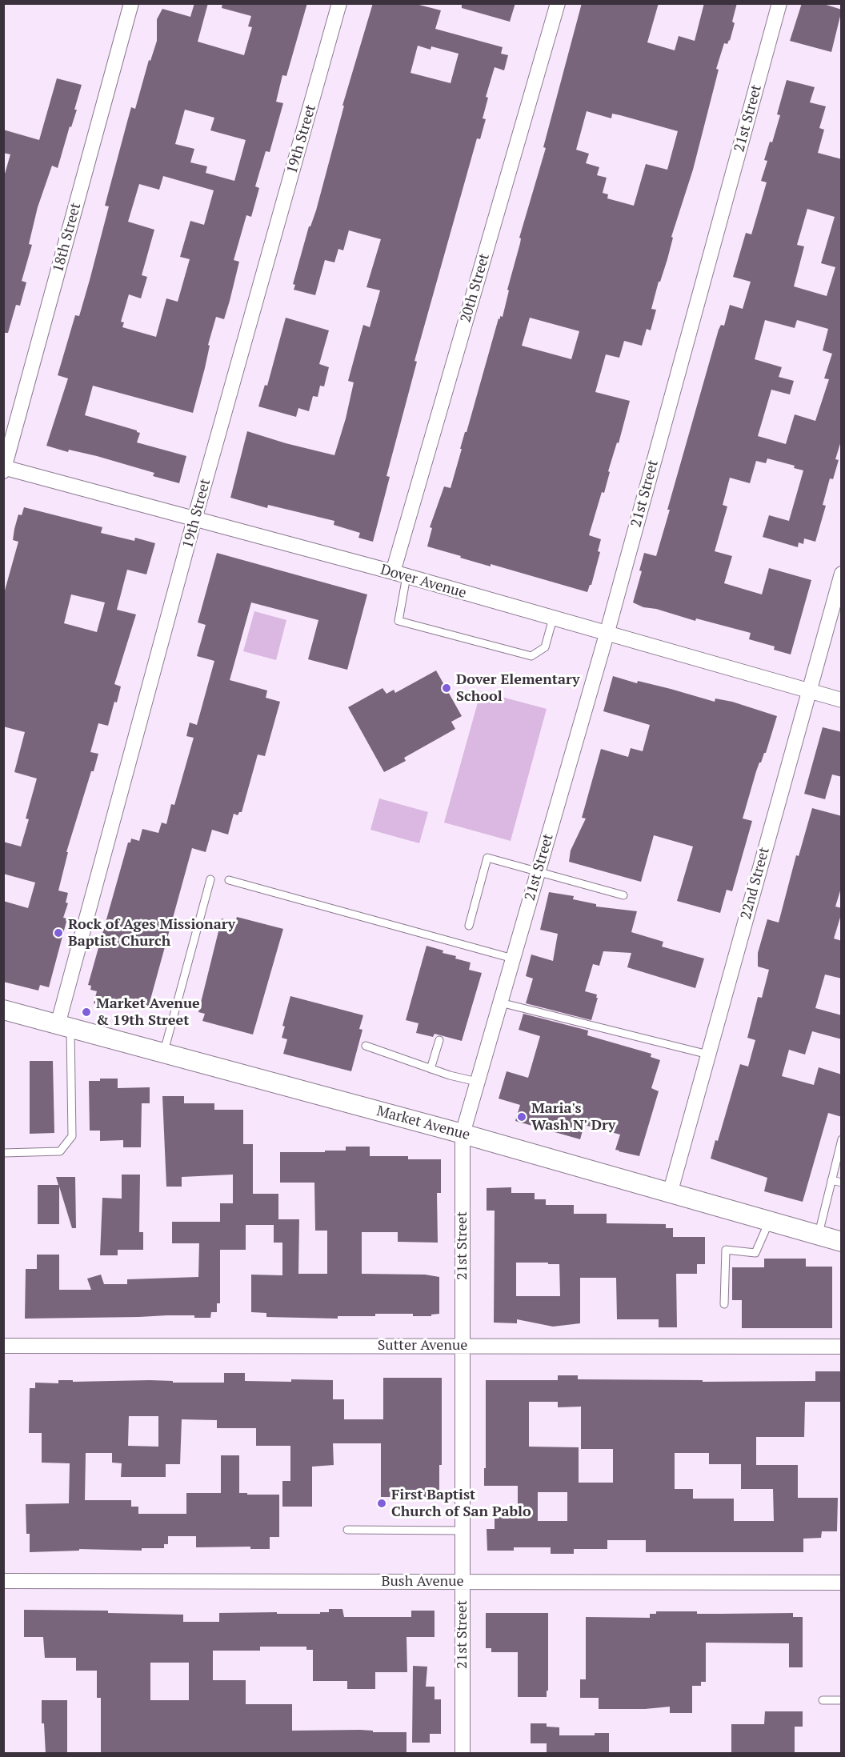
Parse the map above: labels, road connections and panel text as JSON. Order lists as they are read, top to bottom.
{
  "streets": {
    "street": [
      "21st Street",
      "19th Street",
      "18th Street",
      "20th Street",
      "Dover Avenue",
      "22nd Street",
      "Market Avenue",
      "Sutter Avenue",
      "Bush Avenue"
    ]
  },
  "crossings": [
    ["21st Street", "Dover Avenue"],
    ["21st Street", "Market Avenue"],
    ["21st Street", "Sutter Avenue"],
    ["21st Street", "Bush Avenue"],
    ["19th Street", "Dover Avenue"],
    ["19th Street", "Market Avenue"],
    ["18th Street", "Dover Avenue"],
    ["20th Street", "Dover Avenue"],
    ["Dover Avenue", "22nd Street"],
    ["22nd Street", "Market Avenue"]
  ],
  "places": [
    "Dover Elementary School",
    "Rock of Ages Missionary Baptist Church",
    "Market Avenue & 19th Street",
    "Maria's Wash N' Dry",
    "First Baptist Church of San Pablo"
  ]
}
